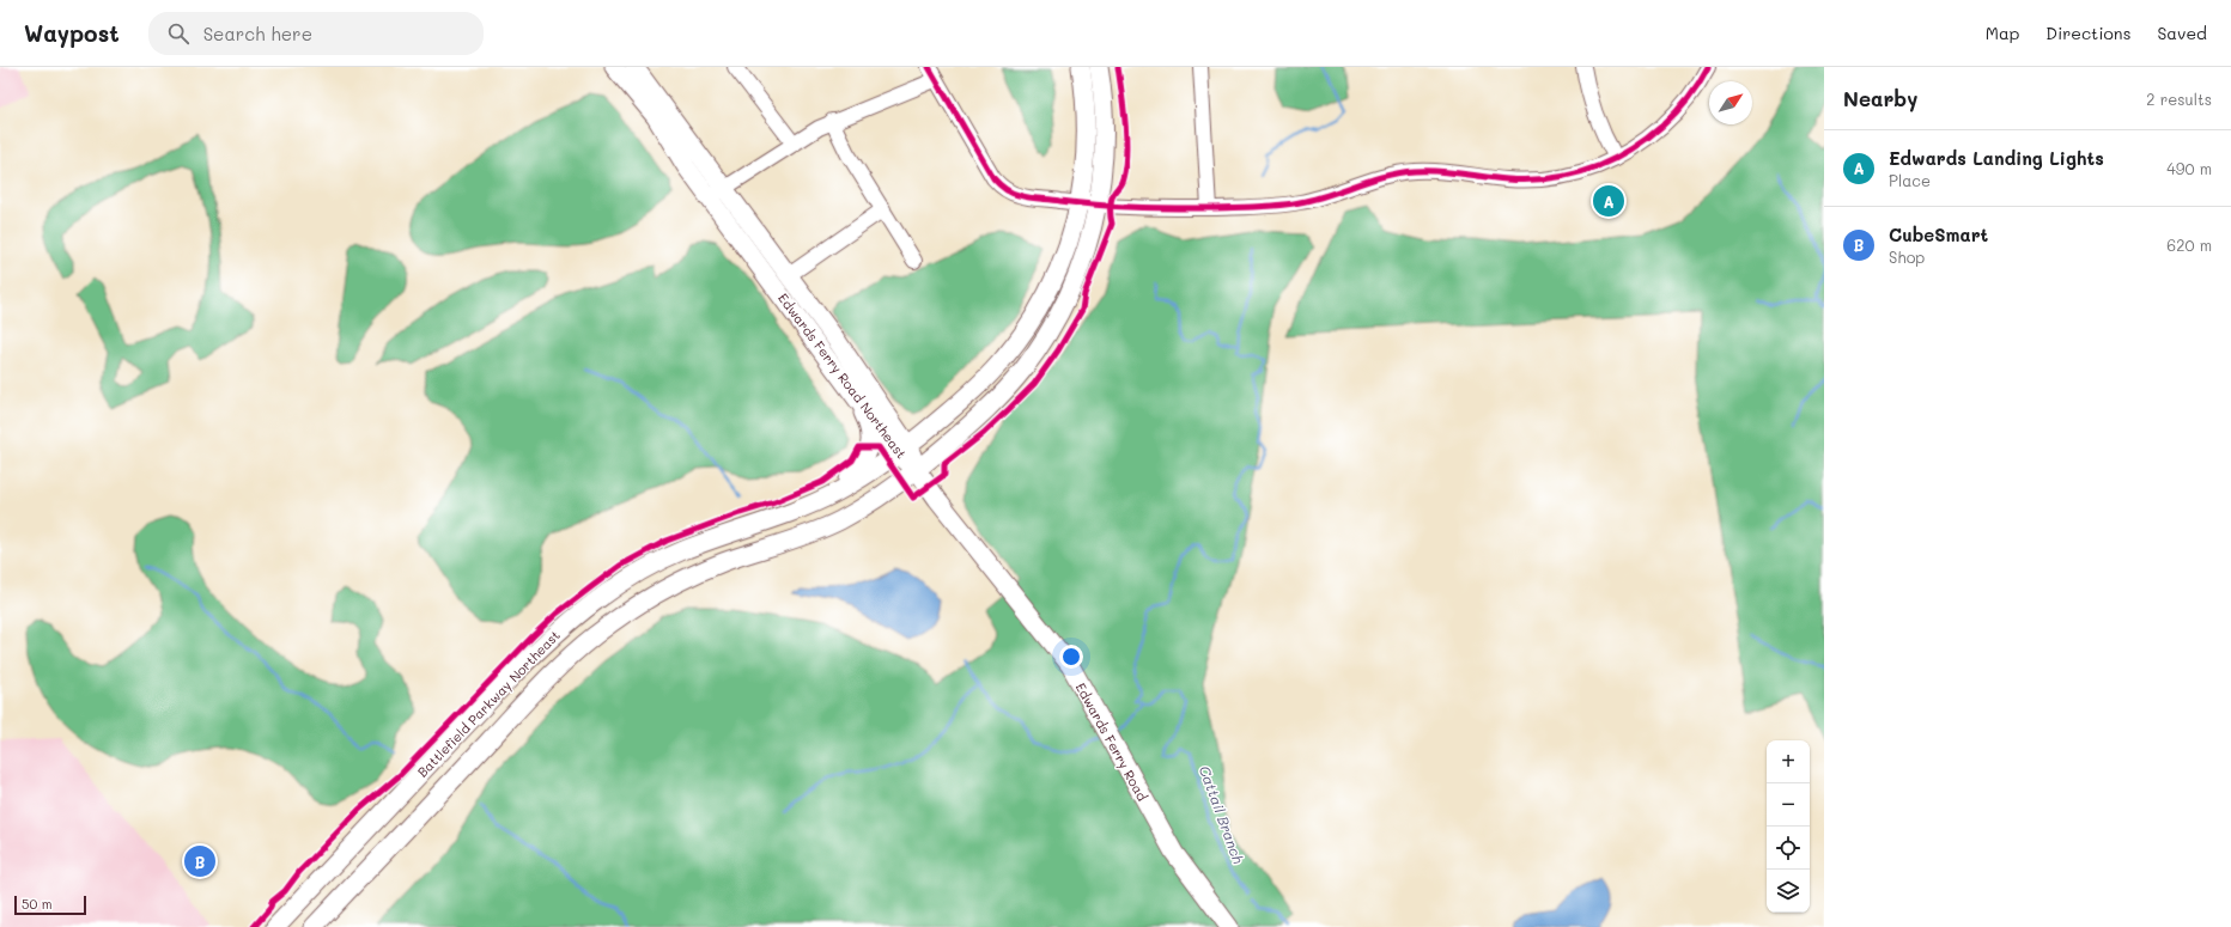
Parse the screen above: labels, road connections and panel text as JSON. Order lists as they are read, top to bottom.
{
  "streets": {
    "main road": ["Edwards Ferry Road Northeast", "Battlefield Parkway Northeast", "Edwards Ferry Road"]
  },
  "crossings": [
    ["Edwards Ferry Road Northeast", "Battlefield Parkway Northeast"],
    ["Edwards Ferry Road Northeast", "Edwards Ferry Road"],
    ["Battlefield Parkway Northeast", "Edwards Ferry Road"]
  ],
  "water": ["Cattail Branch"],
  "scale_bar": "50 m",
  "north": "top right",
  "page": {
    "header": "Waypost",
    "search": "Search here",
    "nav": ["Map", "Directions", "Saved"],
    "heading": ["Nearby", "2 results"],
    "list": [
      {
        "mark": "A",
        "name": "Edwards Landing Lights",
        "note": "Place",
        "value": "490 m"
      },
      {
        "mark": "B",
        "name": "CubeSmart",
        "note": "Shop",
        "value": "620 m"
      }
    ],
    "pins": ["A", "B"],
    "map_buttons": ["+", "−"],
    "scale": "50 m"
  }
}
